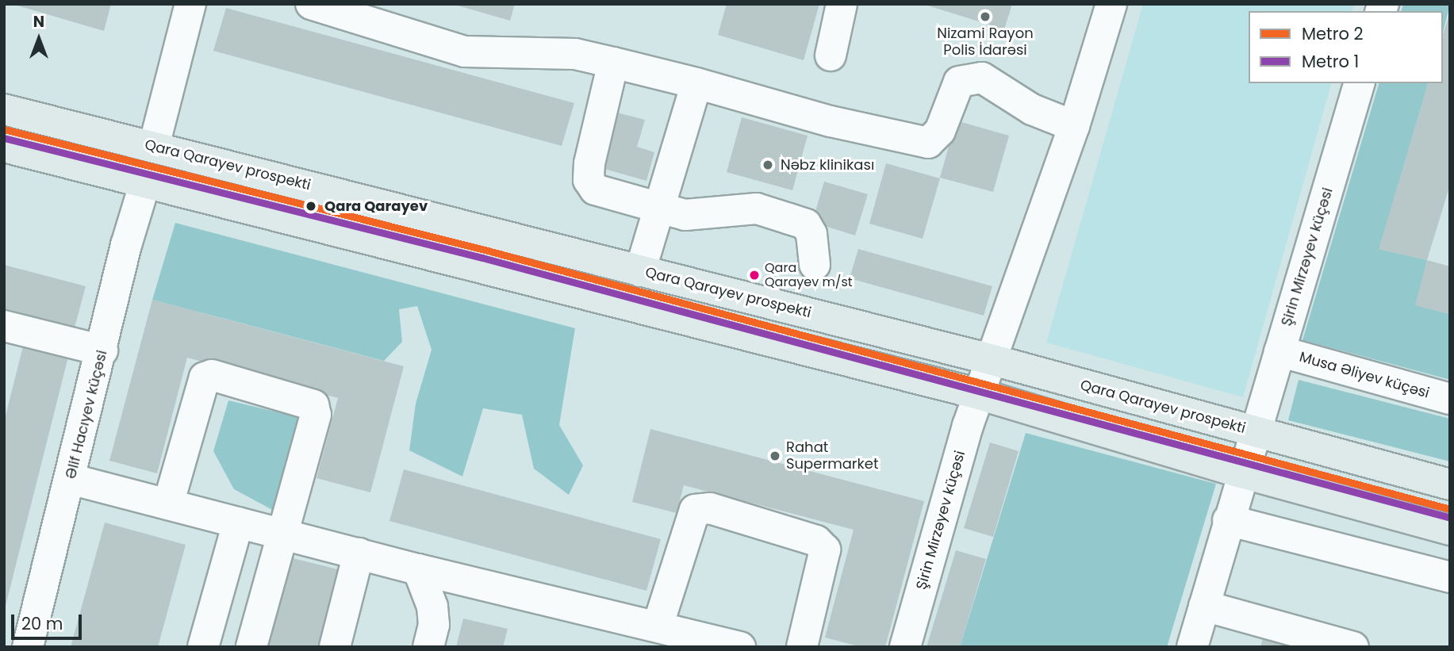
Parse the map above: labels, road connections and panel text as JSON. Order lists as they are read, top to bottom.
{
  "streets": {
    "main road": ["Qara Qarayev prospekti"],
    "street": ["Şirin Mirzəyev küçəsi", "Musa Əliyev küçəsi", "Əlif Hacıyev küçəsi"]
  },
  "crossings": [
    ["Qara Qarayev prospekti", "Şirin Mirzəyev küçəsi"],
    ["Şirin Mirzəyev küçəsi", "Musa Əliyev küçəsi"]
  ],
  "places": [
    "Nizami Rayon Polis İdarəsi",
    "Nəbz klinikası",
    "Qara Qarayev",
    "Qara Qarayev m/st",
    "Rahat Supermarket"
  ],
  "lines": ["metro line 2", "metro line 1"],
  "legend": ["Metro 2", "Metro 1"],
  "scale_bar": "20 m",
  "north": "top"
}
